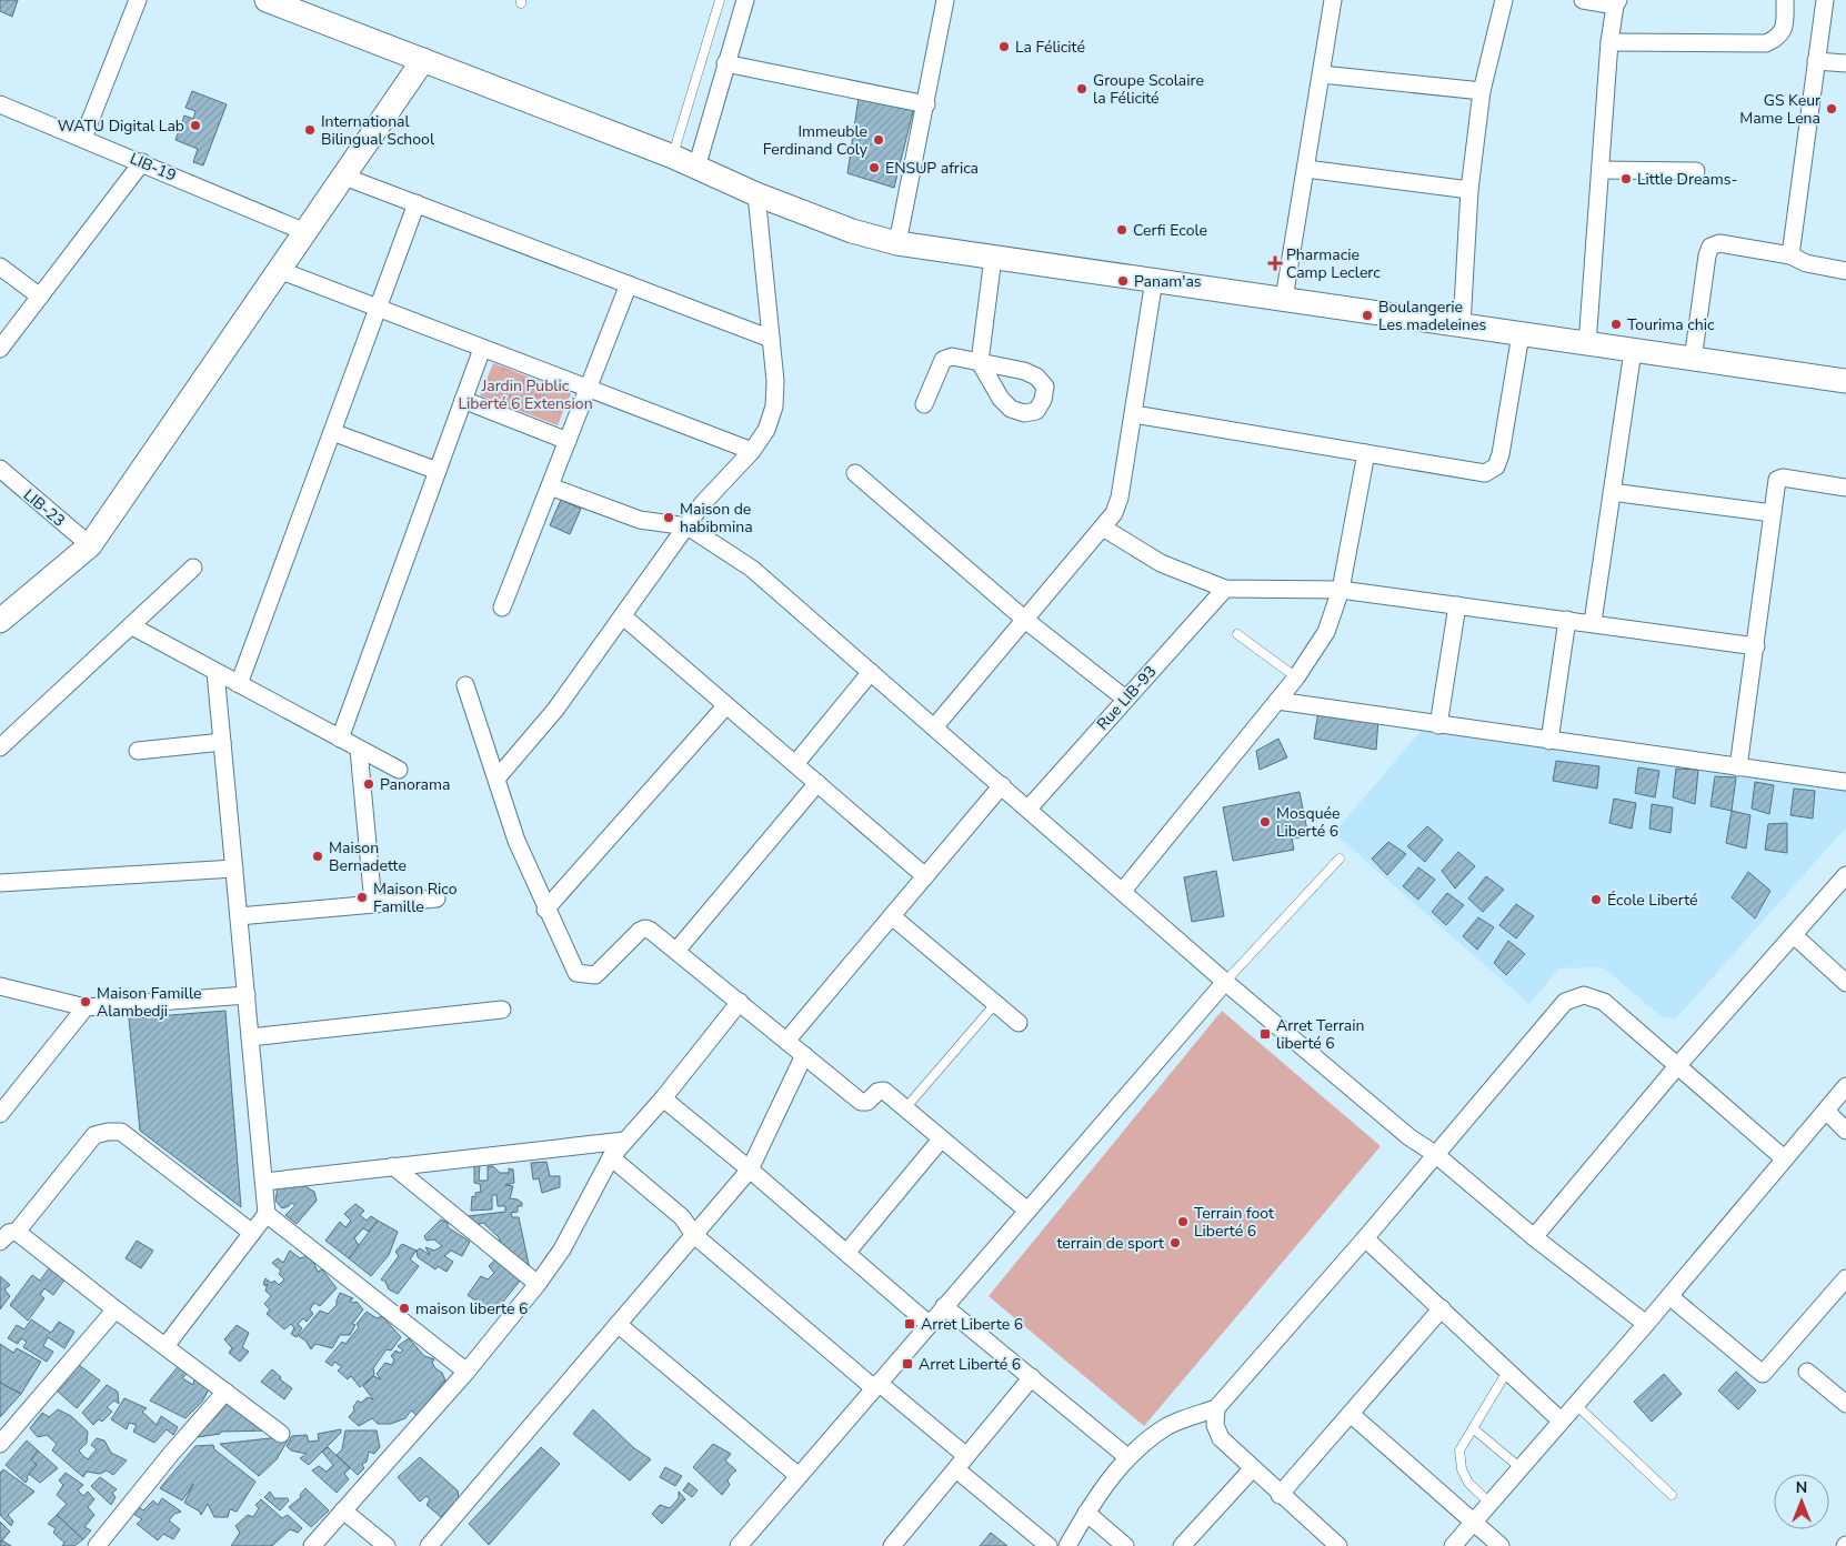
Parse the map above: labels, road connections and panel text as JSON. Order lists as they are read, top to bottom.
{
  "streets": {
    "street": ["LIB-19", "LIB-23", "Rue LIB-93"]
  },
  "parks": ["Jardin Public Liberté 6 Extension"],
  "places": {
    "other": [
      "La Félicité",
      "Groupe Scolaire la Félicité",
      "GS Keur Mame Lena",
      "WATU Digital Lab",
      "International Bilingual School",
      "Immeuble Ferdinand Coly",
      "ENSUP africa",
      "Little Dreams-",
      "Cerfi Ecole",
      "Panam'as",
      "Boulangerie Les madeleines",
      "Tourima chic",
      "Maison de habibmina",
      "Panorama",
      "Mosquée Liberté 6",
      "Maison Bernadette",
      "Maison Rico Famille",
      "École Liberté",
      "Maison Famille Alambedji",
      "Terrain foot Liberté 6",
      "terrain de sport",
      "maison liberte 6"
    ],
    "health": ["Pharmacie Camp Leclerc"],
    "transit": ["Arret Terrain liberté 6", "Arret Liberte 6", "Arret Liberté 6"]
  },
  "north": "top"
}
